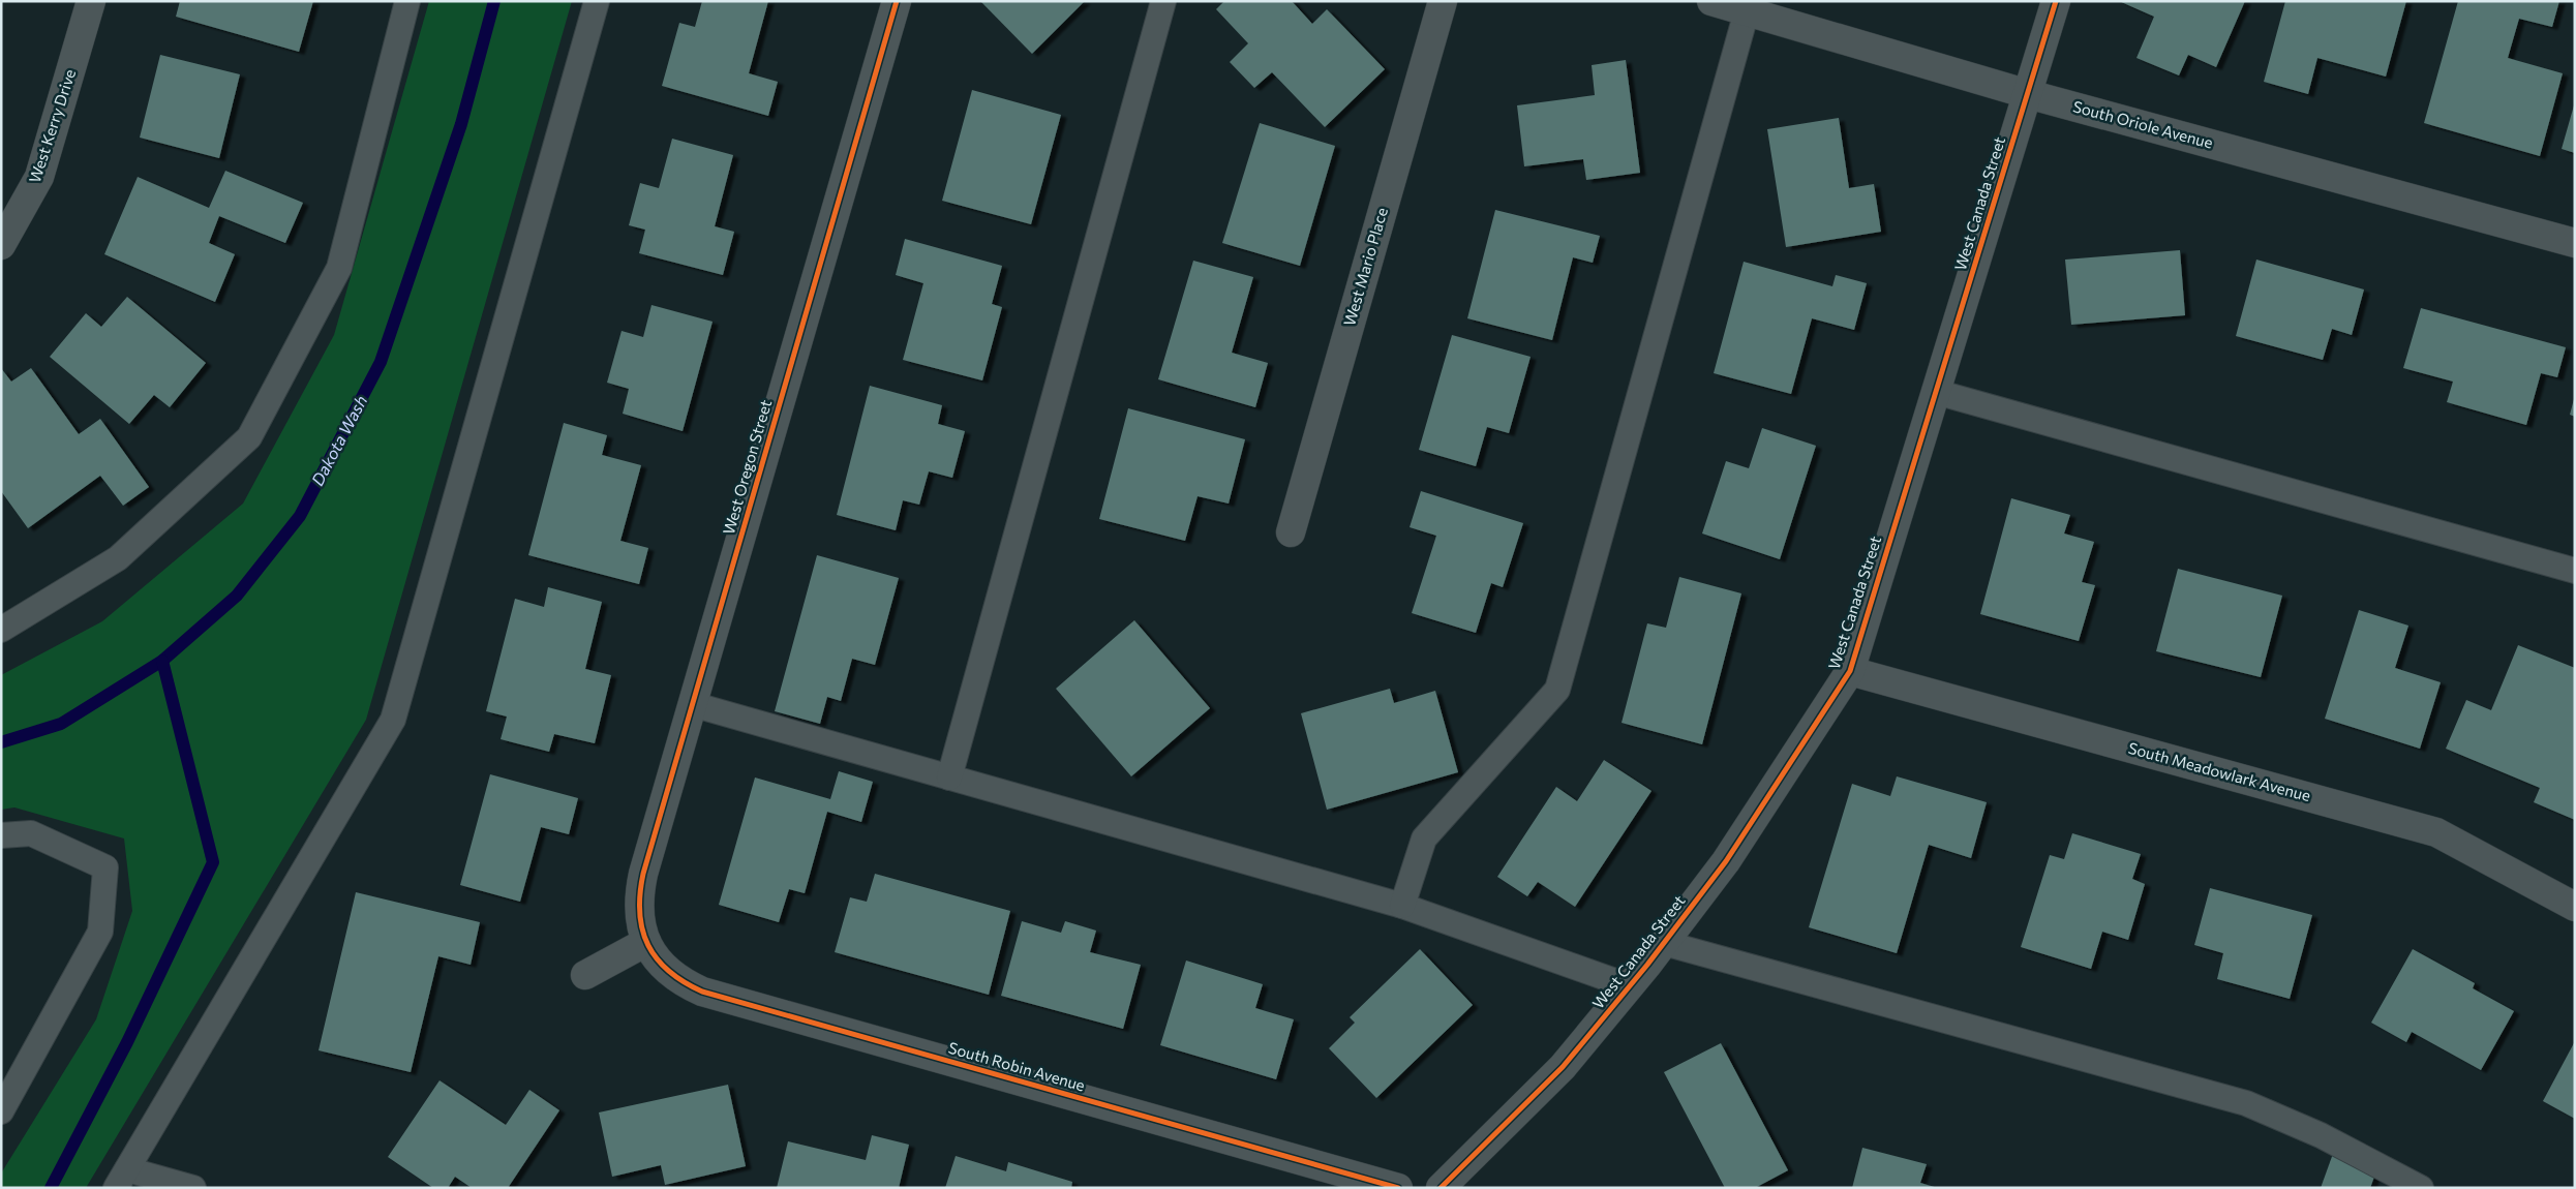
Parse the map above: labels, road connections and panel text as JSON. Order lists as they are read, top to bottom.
{
  "streets": {
    "street": [
      "South Oriole Avenue",
      "West Kerry Drive",
      "West Canada Street",
      "West Mario Place",
      "West Oregon Street",
      "South Meadowlark Avenue",
      "South Robin Avenue"
    ]
  },
  "crossings": [
    ["South Oriole Avenue", "West Canada Street"],
    ["West Canada Street", "South Meadowlark Avenue"],
    ["West Oregon Street", "South Robin Avenue"]
  ],
  "water": ["Dakota Wash"]
}
